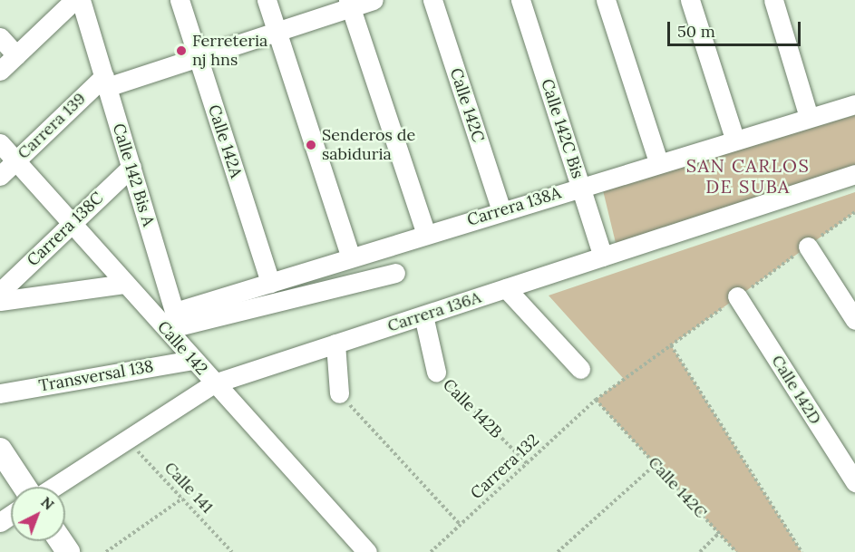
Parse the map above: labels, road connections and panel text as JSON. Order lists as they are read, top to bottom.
{
  "streets": {
    "street": [
      "Calle 142C",
      "Carrera 139",
      "Calle 142C Bis",
      "Calle 142A",
      "Calle 142 Bis A",
      "Carrera 138A",
      "Carrera 138C",
      "Carrera 136A",
      "Calle 142",
      "Transversal 138",
      "Calle 142D",
      "Calle 142B"
    ],
    "path": ["Carrera 132", "Calle 141"]
  },
  "crossings": [
    ["Calle 142C", "Carrera 138A"],
    ["Calle 142C", "Carrera 132"],
    ["Carrera 139", "Calle 142A"],
    ["Carrera 139", "Calle 142 Bis A"],
    ["Carrera 139", "Calle 142"],
    ["Calle 142C Bis", "Carrera 138A"],
    ["Calle 142C Bis", "Carrera 136A"],
    ["Calle 142A", "Carrera 138A"],
    ["Calle 142 Bis A", "Carrera 138A"],
    ["Calle 142 Bis A", "Carrera 138C"],
    ["Calle 142 Bis A", "Calle 142"],
    ["Calle 142 Bis A", "Transversal 138"],
    ["Carrera 138C", "Calle 142"],
    ["Carrera 136A", "Calle 142"],
    ["Carrera 136A", "Calle 142B"],
    ["Carrera 136A", "Calle 141"],
    ["Calle 142", "Transversal 138"],
    ["Calle 142B", "Carrera 132"]
  ],
  "districts": ["SAN CARLOS DE SUBA"],
  "places": ["Ferreteria nj hns", "Senderos de sabiduria"],
  "scale_bar": "50 m",
  "north": "top right"
}
